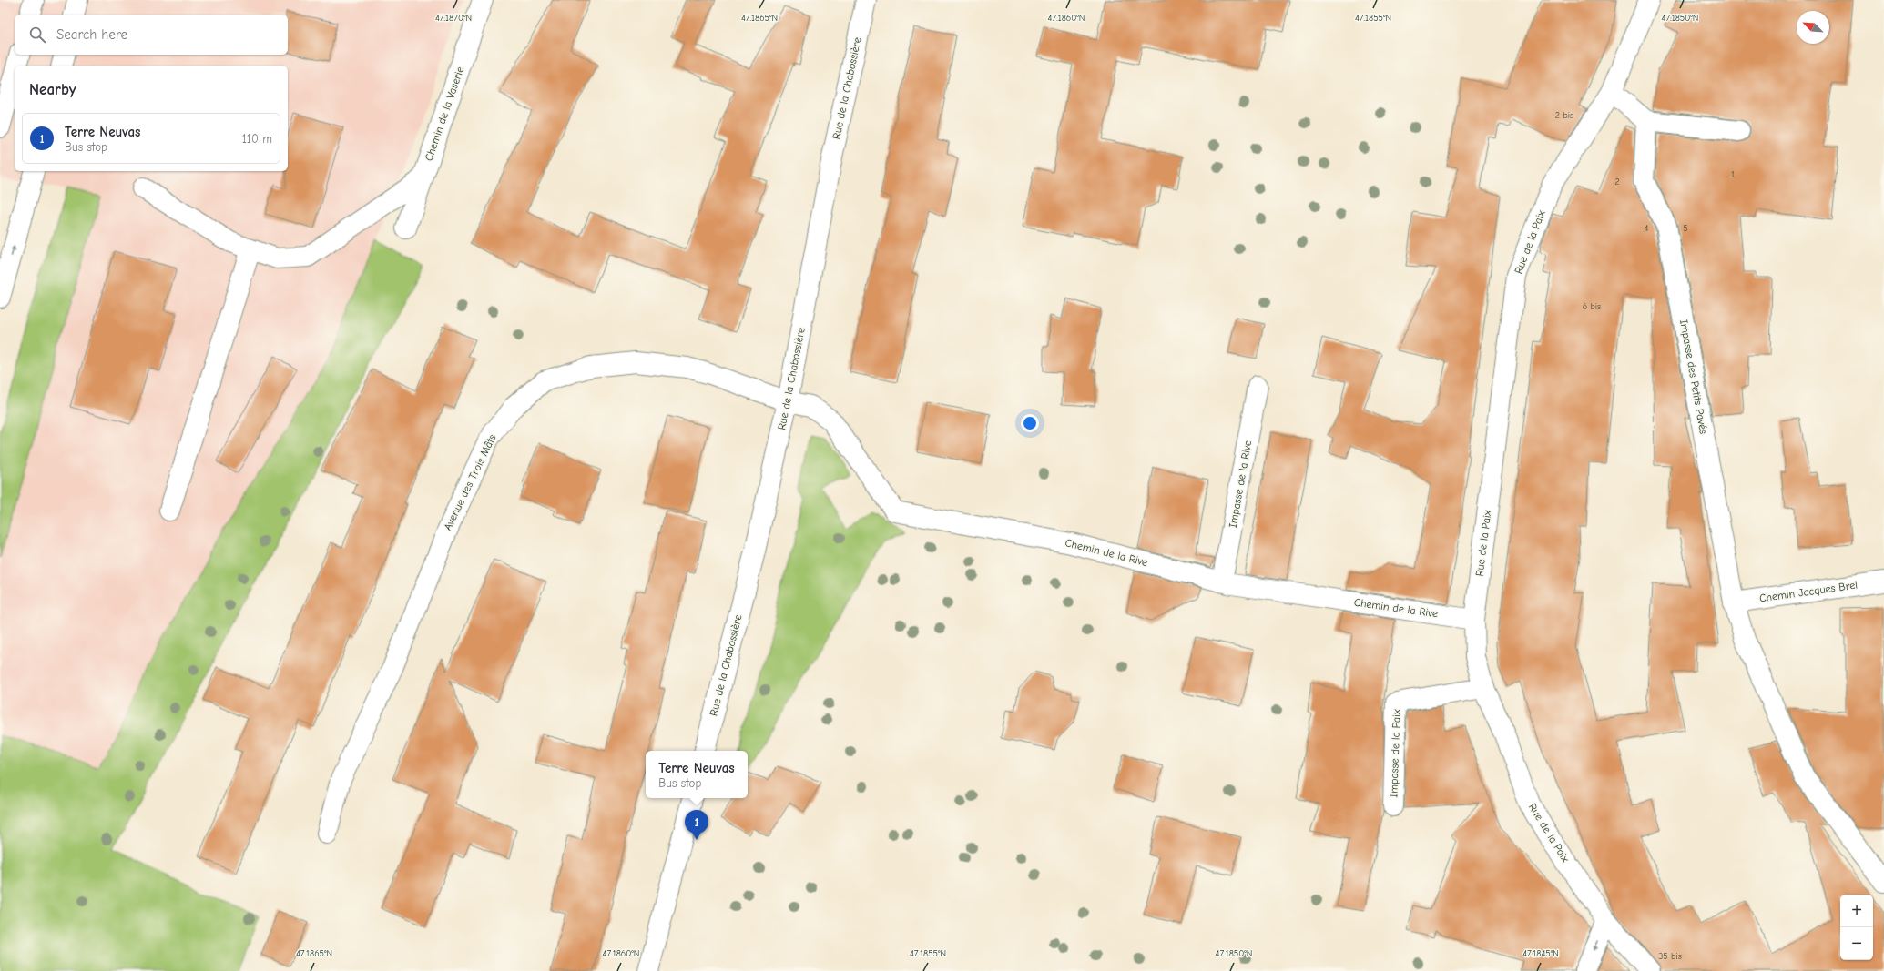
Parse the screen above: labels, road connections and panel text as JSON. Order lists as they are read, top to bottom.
{
  "streets": {
    "street": [
      "Rue de la Chabossière",
      "Chemin de la Vaserie",
      "Rue de la Paix",
      "Impasse des Petits Pavés",
      "Avenue des Trois Mâts",
      "Impasse de la Rive",
      "Chemin de la Rive",
      "Chemin Jacques Brel",
      "Impasse de la Paix"
    ]
  },
  "crossings": [
    ["Rue de la Chabossière", "Avenue des Trois Mâts"],
    ["Rue de la Chabossière", "Chemin de la Rive"],
    ["Rue de la Paix", "Chemin de la Rive"],
    ["Rue de la Paix", "Impasse de la Paix"],
    ["Impasse des Petits Pavés", "Chemin Jacques Brel"],
    ["Avenue des Trois Mâts", "Chemin de la Rive"],
    ["Impasse de la Rive", "Chemin de la Rive"]
  ],
  "house_numbers": [
    "2 bis",
    "1",
    "2",
    "4",
    "5",
    "6 bis",
    "35 bis"
  ],
  "north": "top left",
  "page": {
    "search": "Search here",
    "heading": "Nearby",
    "list": [
      {
        "mark": "1",
        "name": "Terre Neuvas",
        "note": "Bus stop",
        "value": "110 m"
      }
    ],
    "popup": ["Terre Neuvas", "Bus stop"],
    "pins": "1",
    "map_buttons": ["+", "−"]
  },
  "coordinates": [
    "47.1870°N",
    "47.1865°N",
    "47.1860°N",
    "47.1855°N",
    "47.1850°N",
    "47.1845°N"
  ]
}
